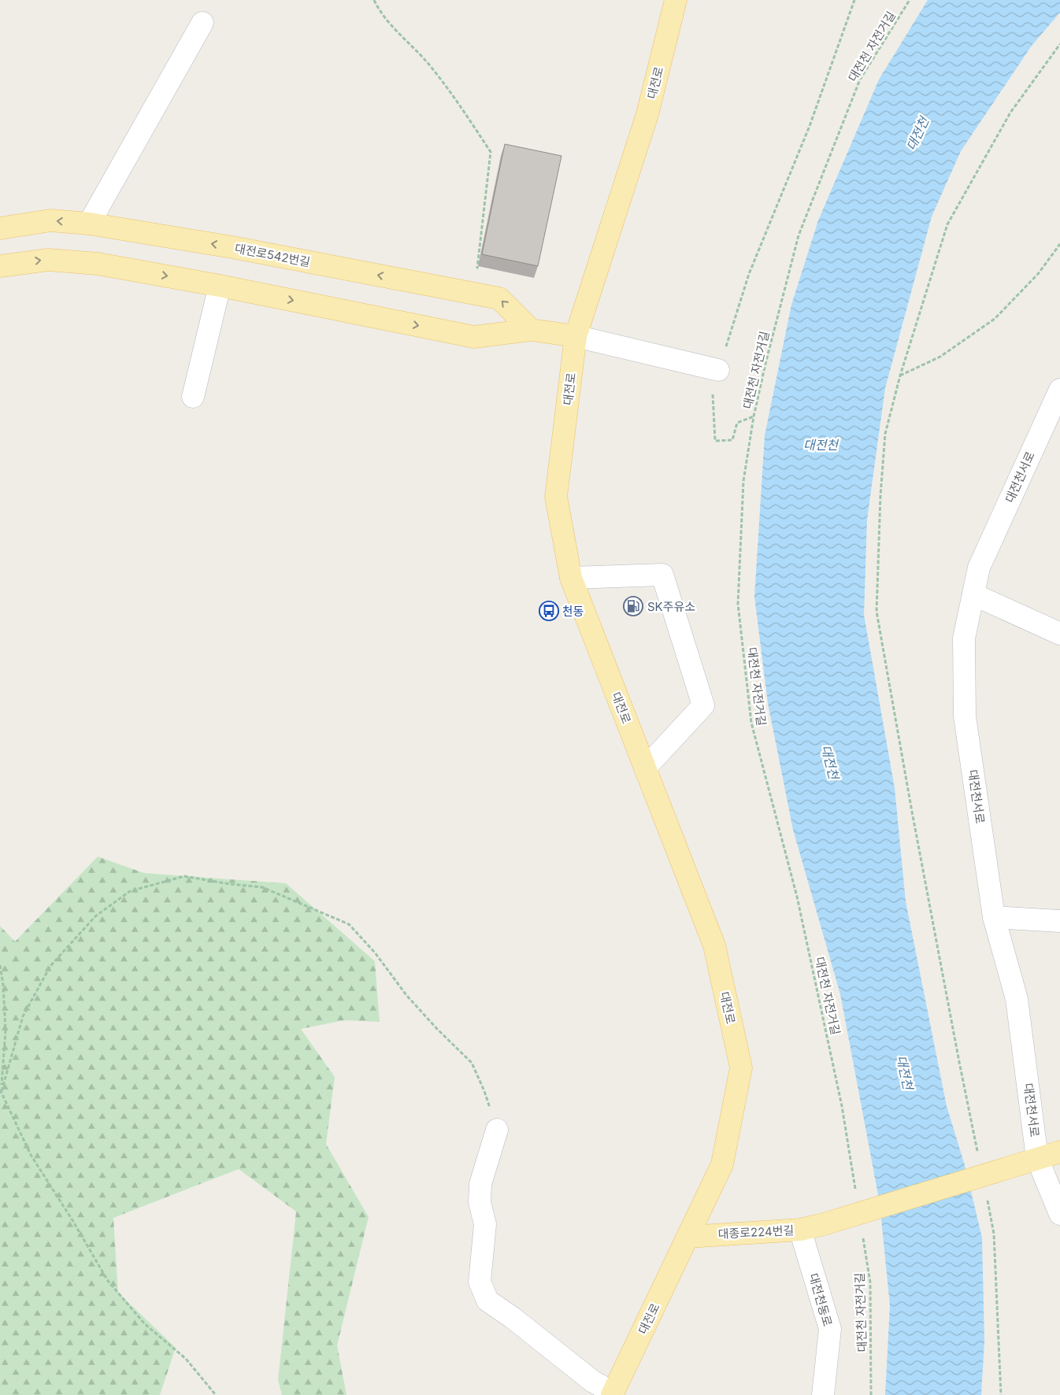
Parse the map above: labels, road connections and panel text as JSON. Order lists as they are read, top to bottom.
{
  "streets": {
    "main road": ["대전로", "대전로542번길", "대종로224번길"],
    "street": ["대전천서로", "대전천동로"],
    "path": ["대전천 자전거길"]
  },
  "crossings": [
    ["대전로", "대종로224번길"],
    ["대전천서로", "대종로224번길"],
    ["대종로224번길", "대전천동로"]
  ],
  "water": ["대전천"],
  "places": {
    "fuel station": ["SK주유소"],
    "bus stop": ["천동"]
  }
}
